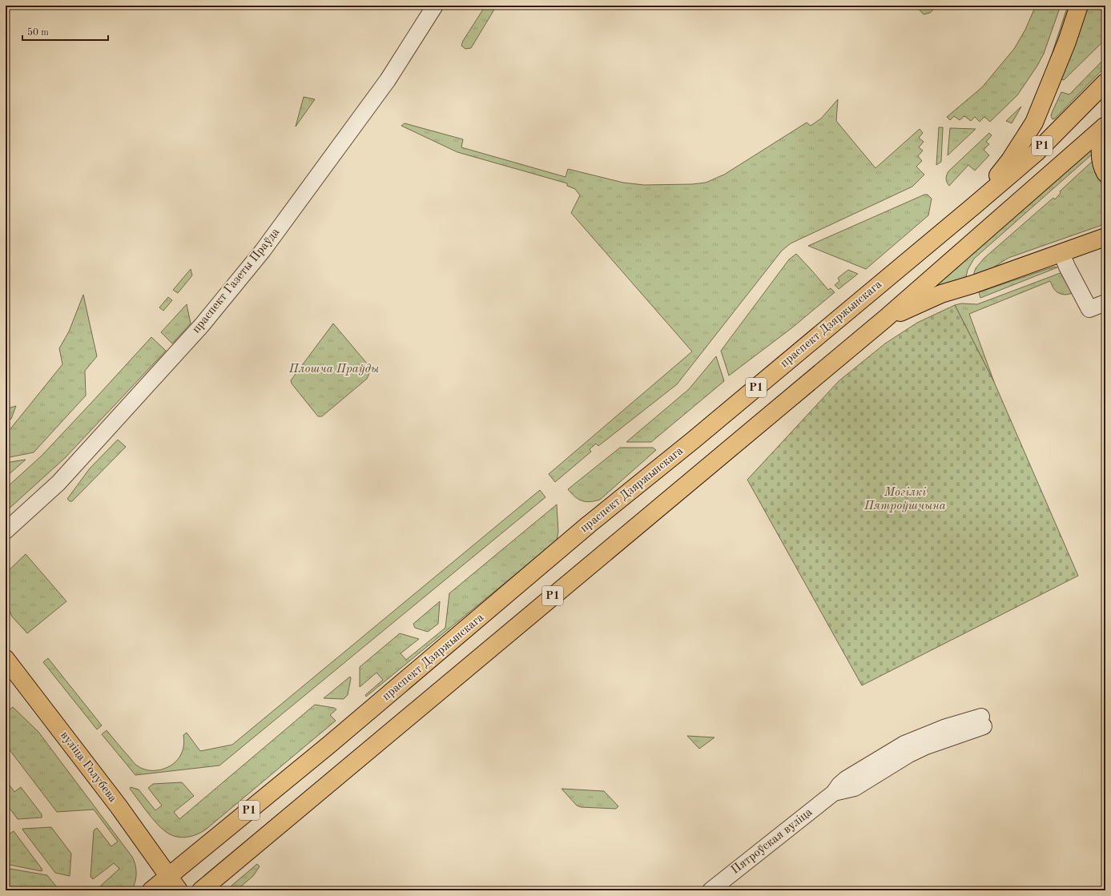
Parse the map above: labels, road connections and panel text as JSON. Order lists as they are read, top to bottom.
{
  "streets": {
    "main road": ["Р1", "праспект Дзяржынскага", "вуліца Голубева"],
    "street": ["праспект Газеты Праўда", "Пятроўская вуліца"]
  },
  "crossings": [
    ["праспект Дзяржынскага", "вуліца Голубева"]
  ],
  "parks": ["Плошча Праўды", "Могілкі Пятроўшчына"],
  "scale_bar": "50 m"
}
